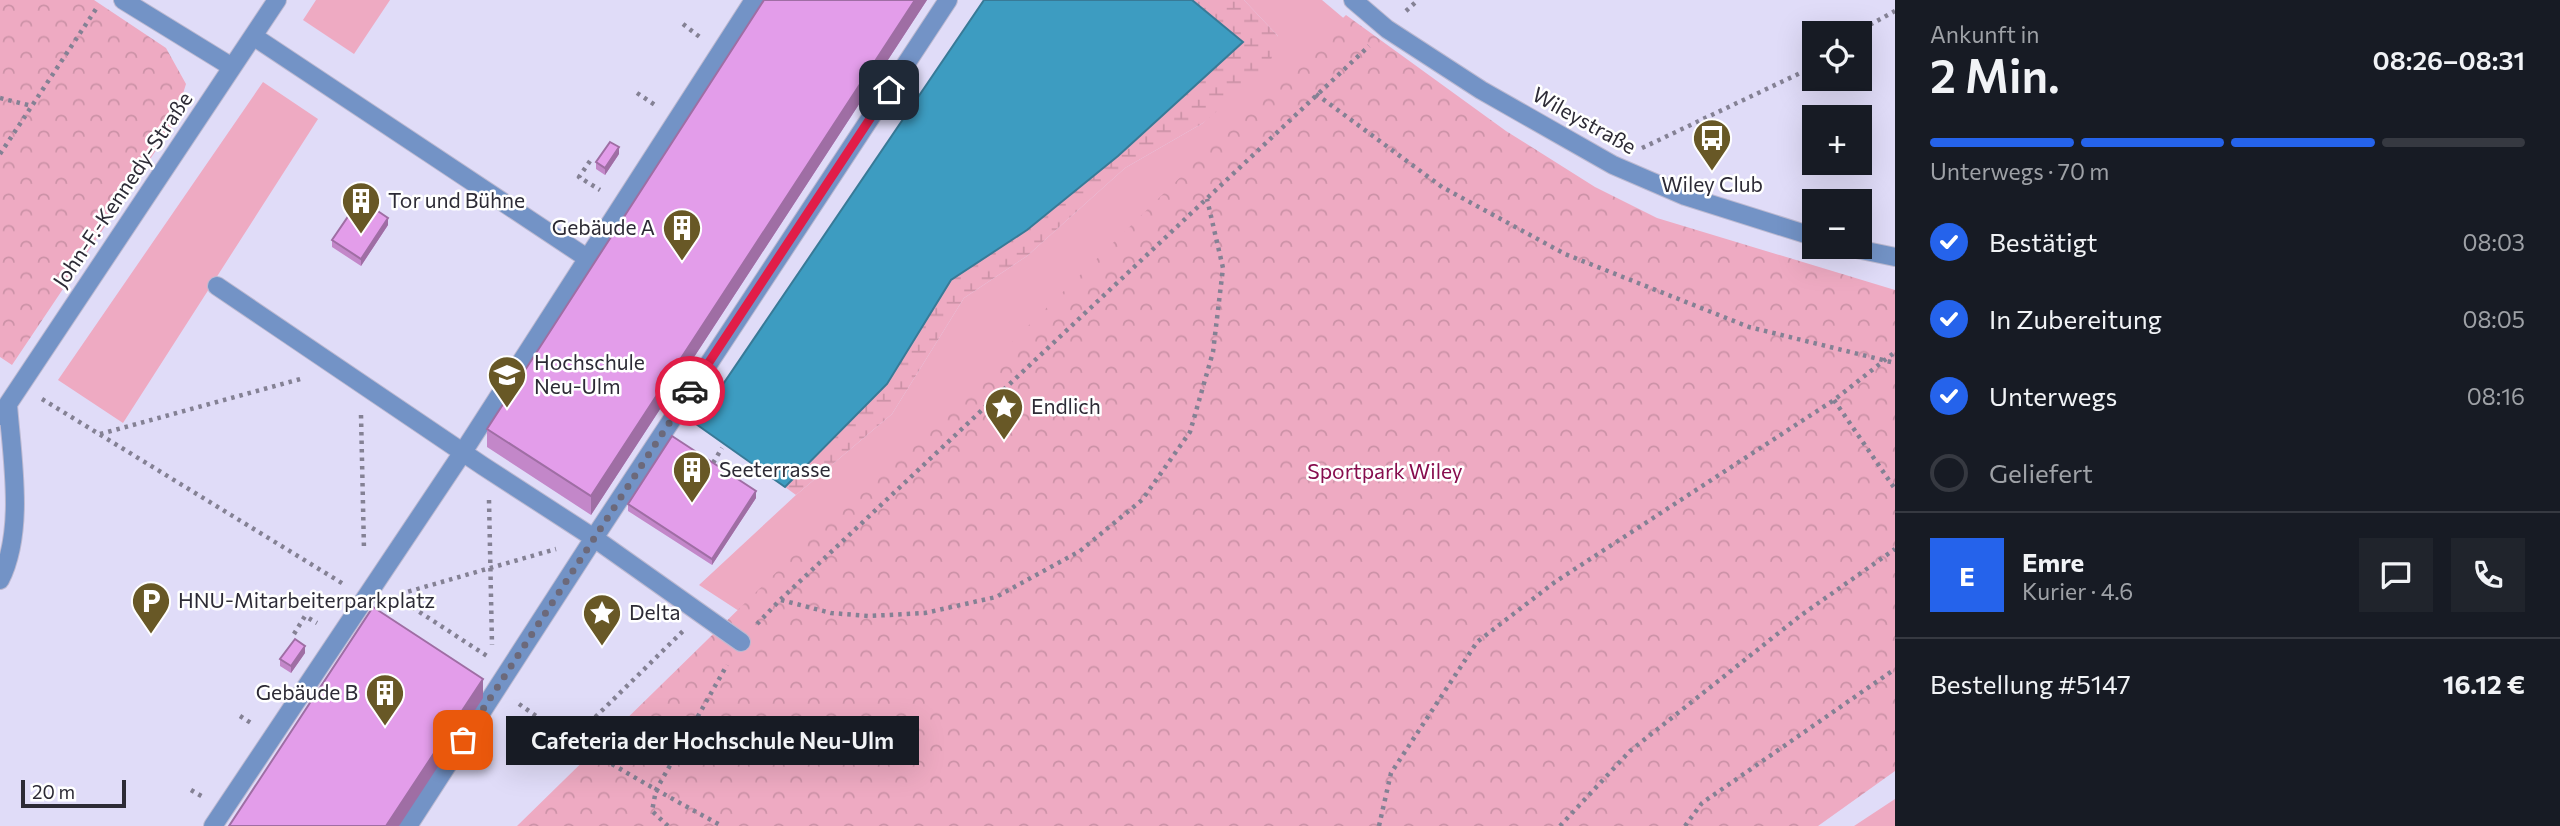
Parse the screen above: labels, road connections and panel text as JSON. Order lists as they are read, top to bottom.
{
  "streets": {
    "street": ["Wileystraße", "John-F.-Kennedy-Straße"]
  },
  "parks": ["Sportpark Wiley"],
  "places": {
    "bus stop": ["Wiley Club"],
    "building": [
      "Tor und Bühne",
      "Gebäude A",
      "Seeterrasse",
      "Gebäude B"
    ],
    "school or university": ["Hochschule Neu-Ulm"],
    "place": ["Endlich", "Delta"],
    "parking": ["HNU-Mitarbeiterparkplatz"],
    "other": ["Cafeteria der Hochschule Neu-Ulm"]
  },
  "scale_bar": "20 m",
  "page": {
    "heading": ["2 Min.", "Ankunft in", "08:26–08:31"],
    "panel": [
      "Emre",
      "Kurier · 4.6",
      "Bestellung #5147",
      "16.12 €"
    ],
    "map_buttons": ["+", "−"],
    "bar": "Unterwegs · 70 m",
    "list": [
      ["Bestätigt", "08:03"],
      ["In Zubereitung", "08:05"],
      ["Unterwegs", "08:16"],
      "Geliefert"
    ],
    "round": "E",
    "bubble": "Cafeteria der Hochschule Neu-Ulm",
    "scale": "20 m"
  }
}
